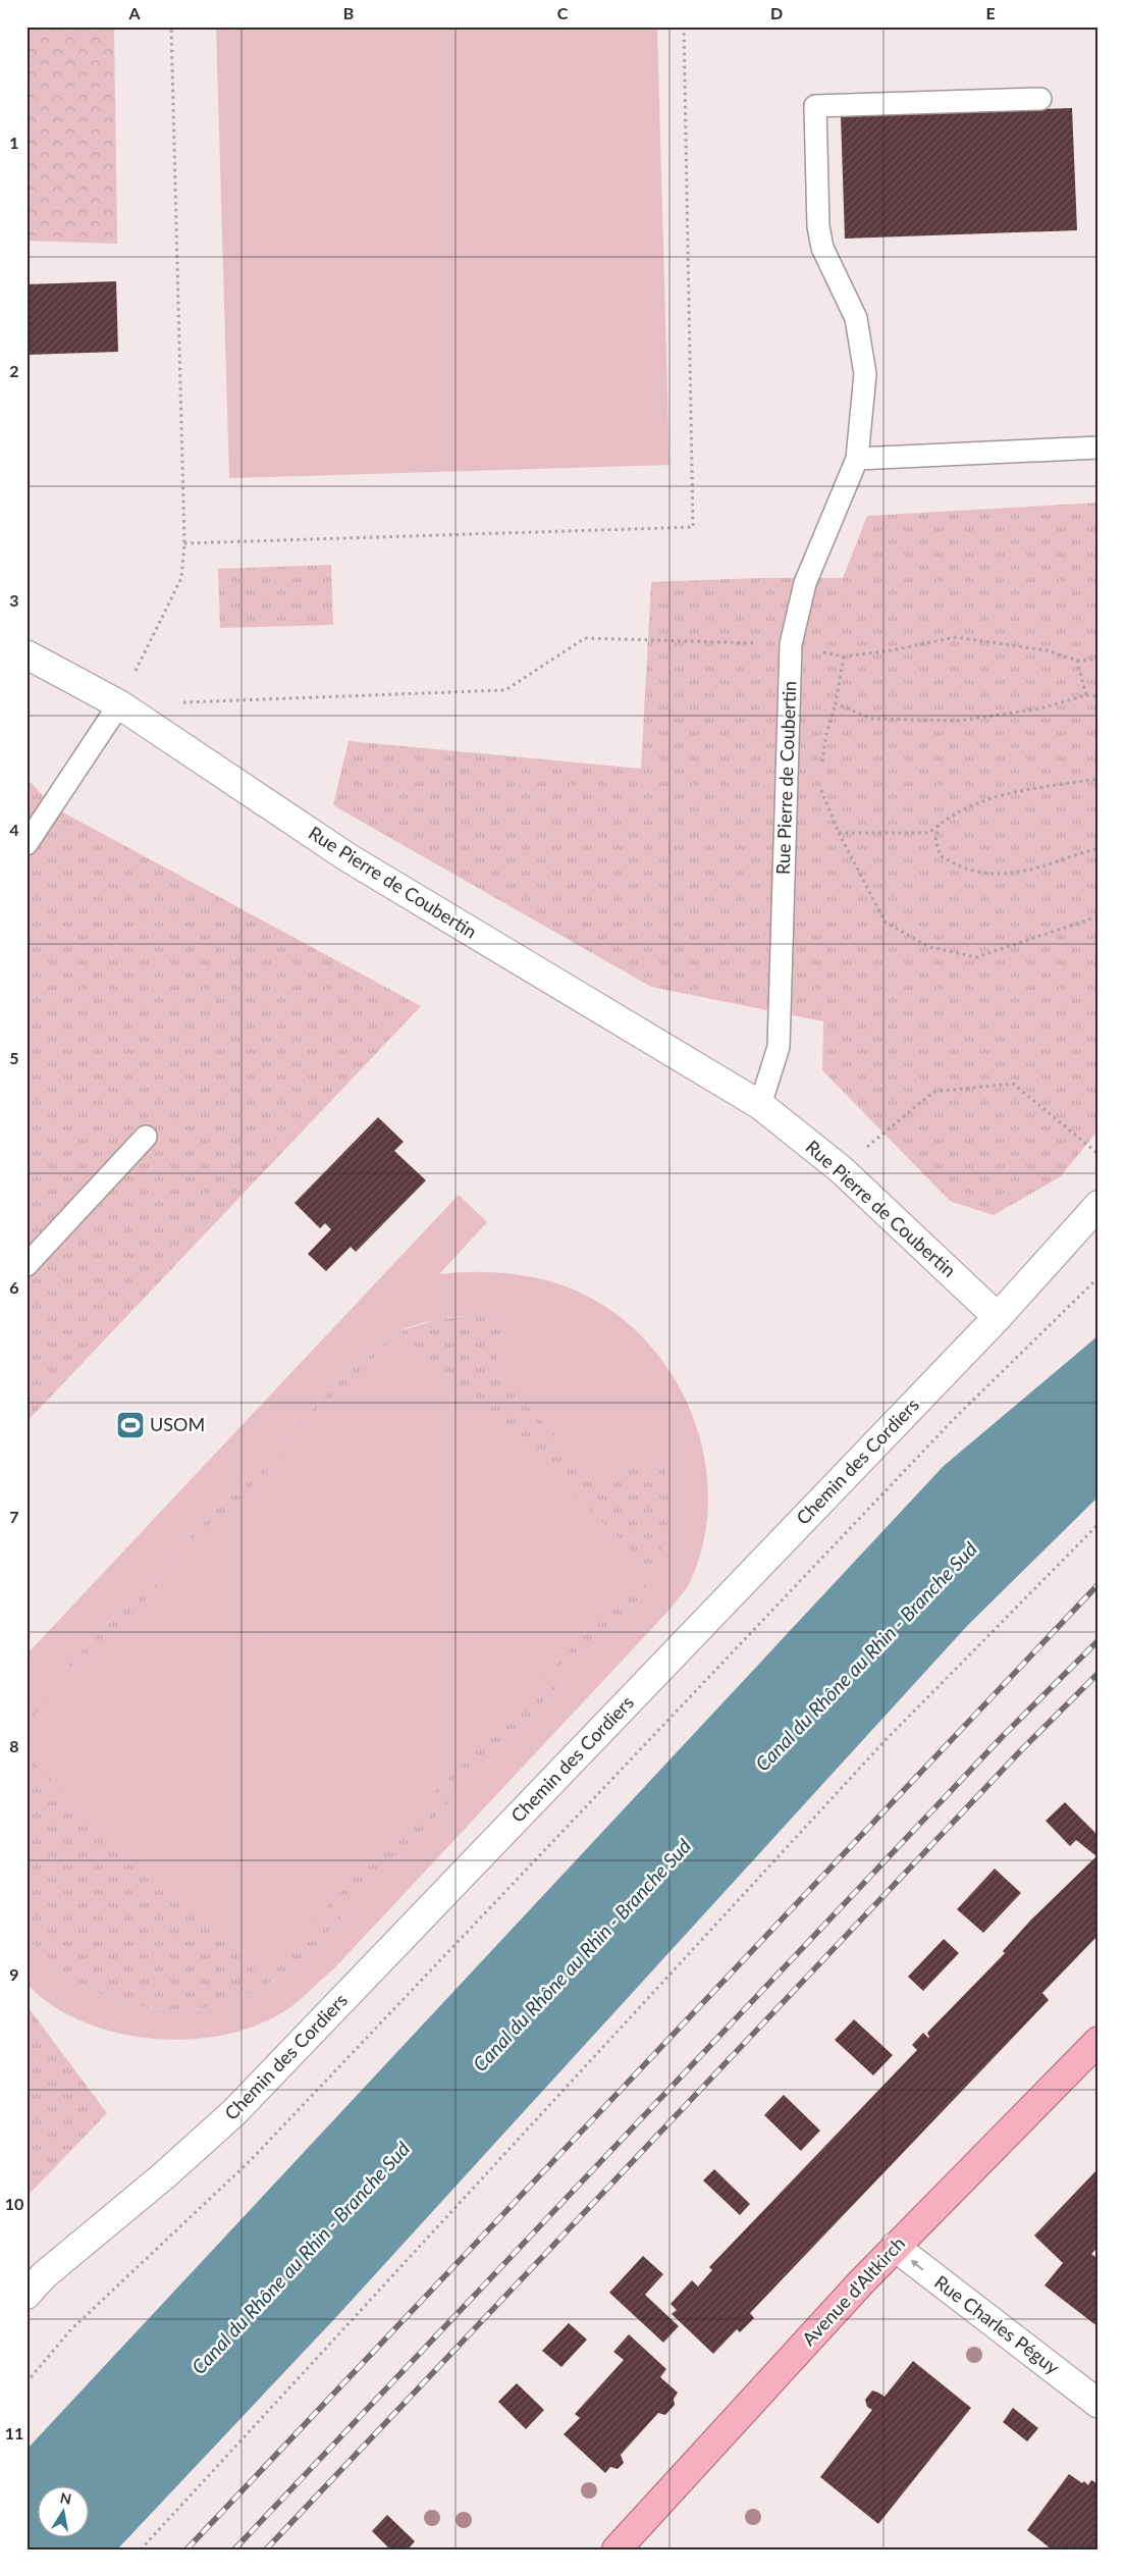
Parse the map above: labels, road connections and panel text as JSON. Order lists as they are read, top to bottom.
{
  "streets": {
    "main road": ["Avenue d'Altkirch"],
    "street": ["Rue Pierre de Coubertin", "Chemin des Cordiers", "Rue Charles Péguy"]
  },
  "crossings": [
    ["Rue Pierre de Coubertin", "Chemin des Cordiers"],
    ["Avenue d'Altkirch", "Rue Charles Péguy"]
  ],
  "one_way": ["Rue Charles Péguy"],
  "water": ["Canal du Rhône au Rhin - Branche Sud"],
  "places": {
    "sports": ["USOM"]
  },
  "north": "top",
  "grid": {
    "columns": [
      "A",
      "B",
      "C",
      "D",
      "E"
    ],
    "rows": [
      "1",
      "2",
      "3",
      "4",
      "5",
      "6",
      "7",
      "8",
      "9",
      "10",
      "11"
    ]
  }
}
